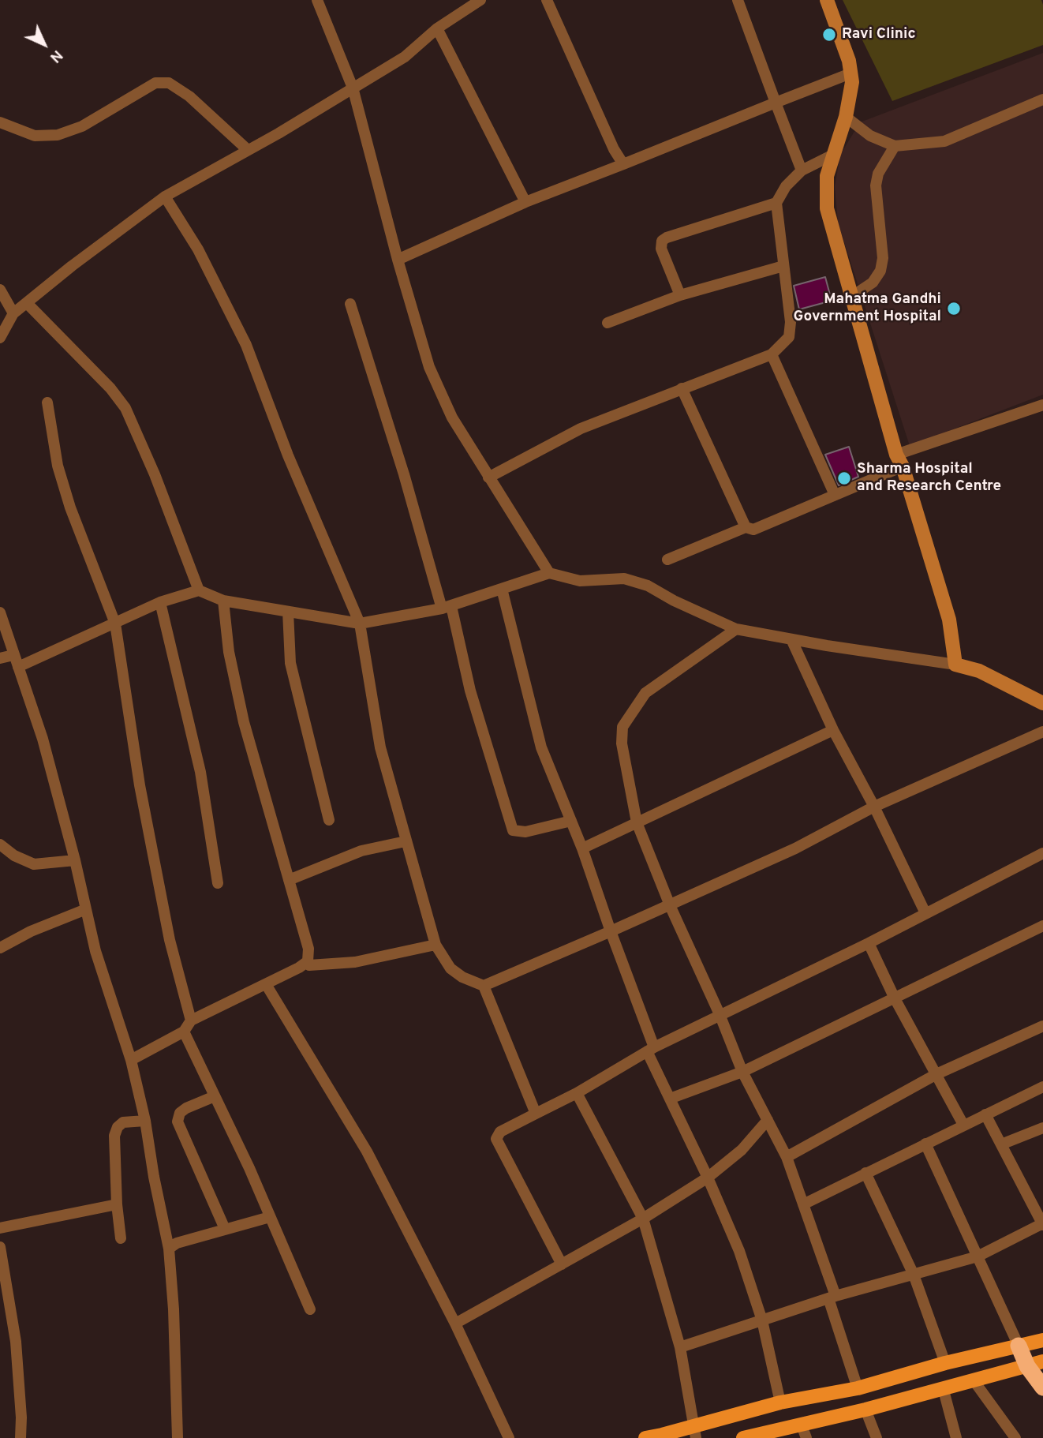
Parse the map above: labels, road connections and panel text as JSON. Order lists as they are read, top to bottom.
{
  "places": ["Ravi Clinic", "Mahatma Gandhi Government Hospital", "Sharma Hospital and Research Centre"],
  "north": "bottom right"
}
